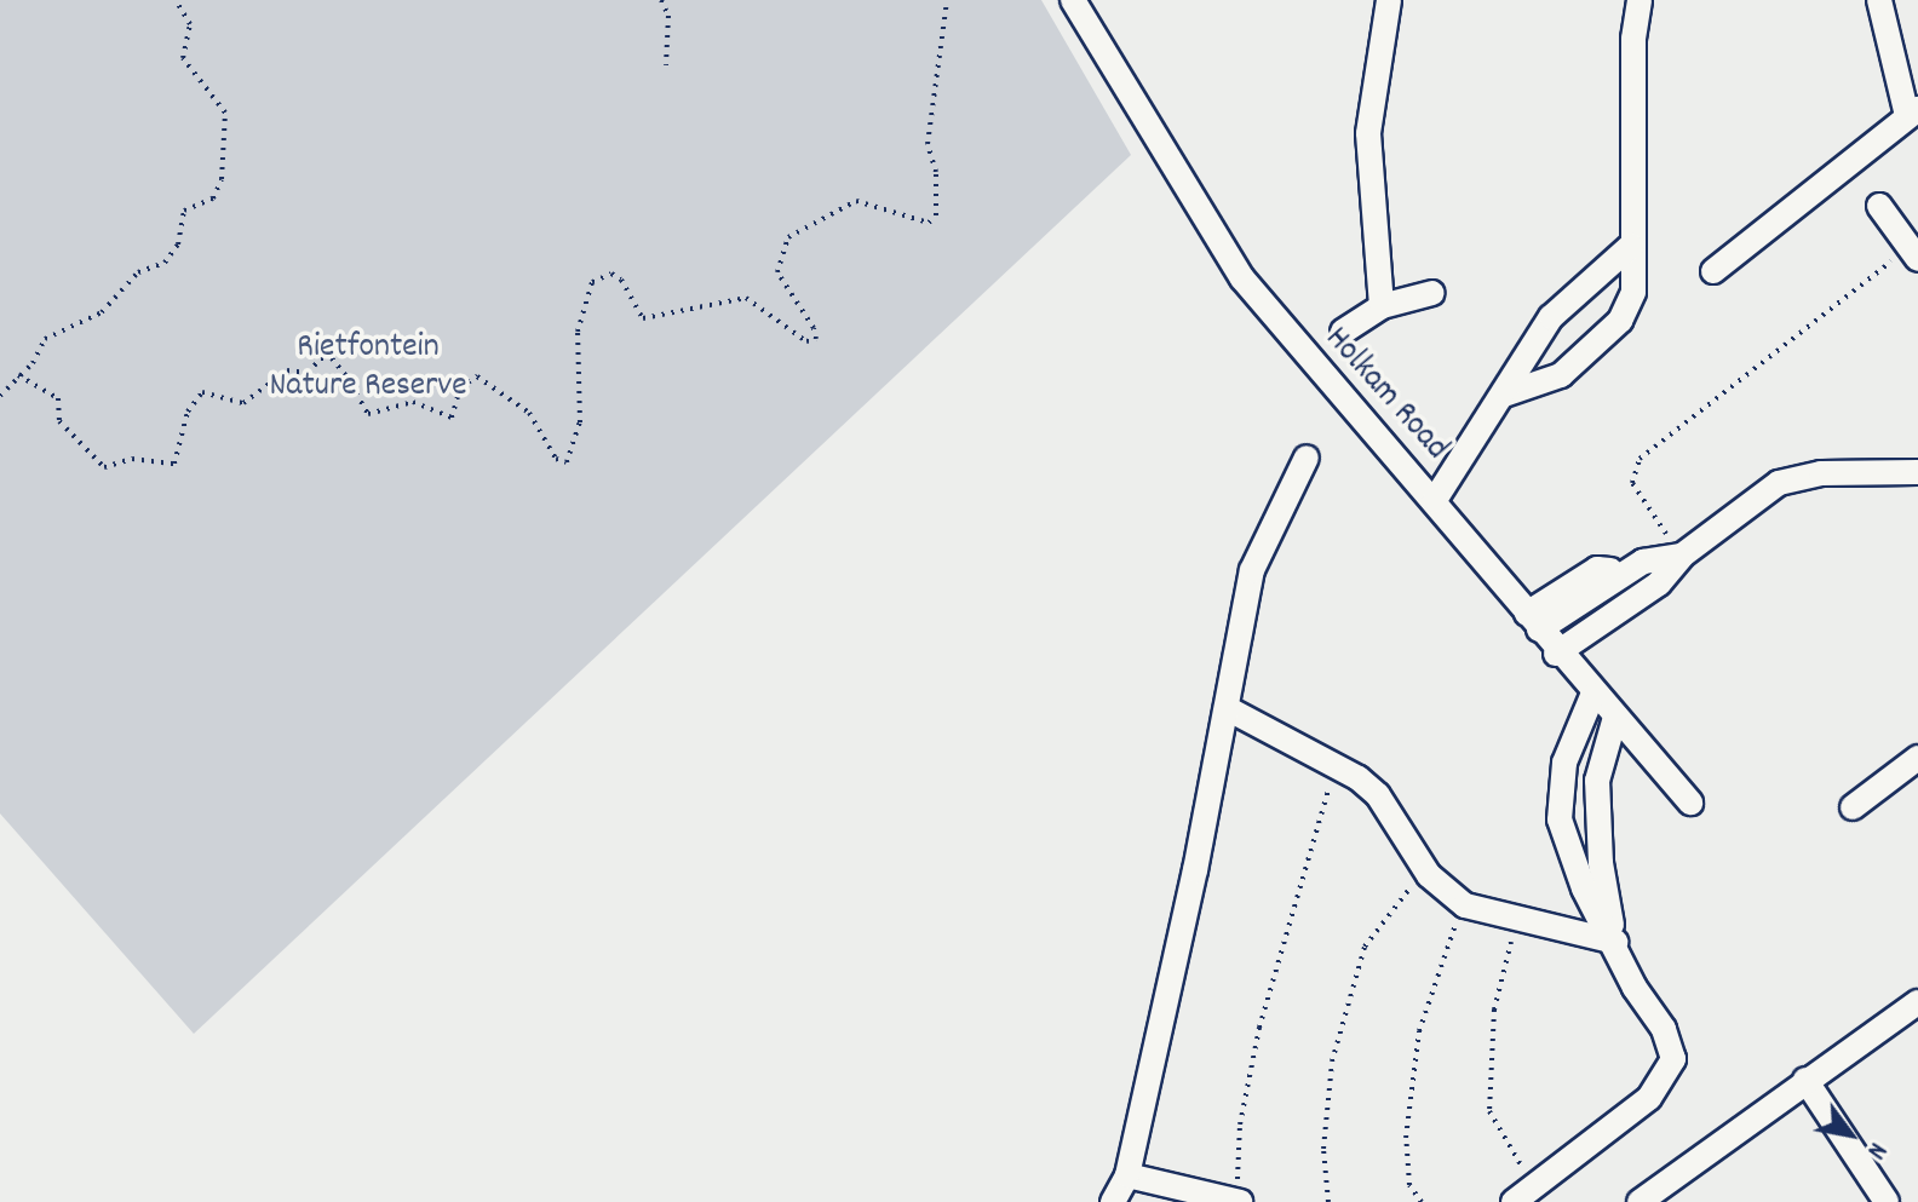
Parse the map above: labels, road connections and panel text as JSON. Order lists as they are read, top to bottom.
{
  "streets": {
    "street": ["Holkam Road"]
  },
  "parks": ["Rietfontein Nature Reserve"],
  "north": "bottom right"
}
